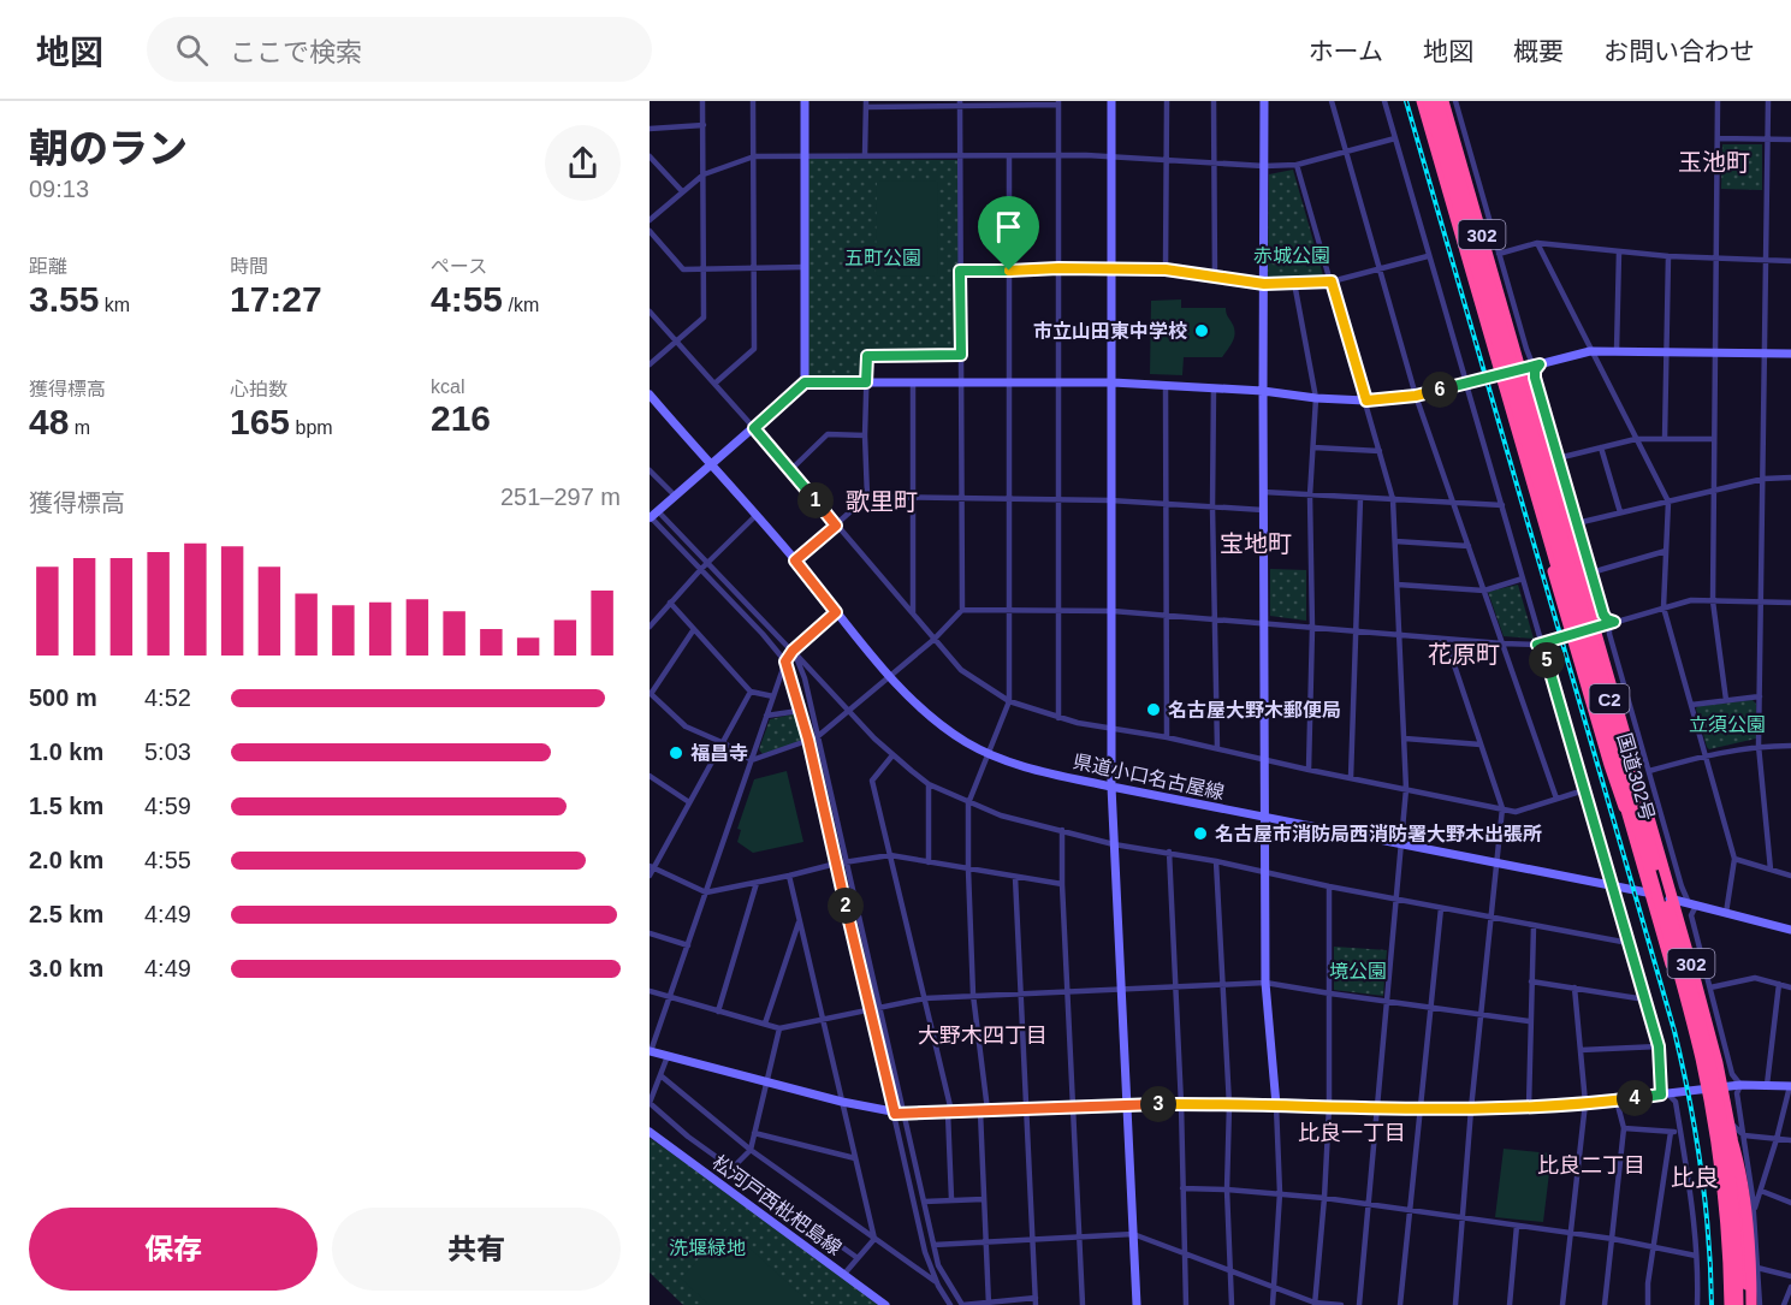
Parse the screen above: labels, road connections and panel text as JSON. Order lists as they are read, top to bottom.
{
  "streets": {
    "highway": ["302", "C2", "国道302号"],
    "street": ["県道小口名古屋線", "松河戸西枇杷島線"]
  },
  "crossings": [
    ["C2", "国道302号"],
    ["県道小口名古屋線", "国道302号"]
  ],
  "districts": [
    "玉池町",
    "歌里町",
    "宝地町",
    "花原町",
    "大野木四丁目",
    "比良一丁目",
    "比良二丁目",
    "比良"
  ],
  "parks": [
    "赤城公園",
    "五町公園",
    "立須公園",
    "境公園",
    "洗堰緑地"
  ],
  "places": [
    "市立山田東中学校",
    "名古屋大野木郵便局",
    "福昌寺",
    "名古屋市消防局西消防署大野木出張所"
  ],
  "page": {
    "header": "地図",
    "search": "ここで検索",
    "nav": [
      "ホーム",
      "地図",
      "概要",
      "お問い合わせ"
    ],
    "heading": ["朝のラン", "09:13"],
    "stats": [
      ["距離", "3.55 km"],
      ["時間", "17:27"],
      ["ペース", "4:55 /km"],
      ["獲得標高", "48 m"],
      ["心拍数", "165 bpm"],
      ["kcal", "216"]
    ],
    "pins": [
      "6",
      "1",
      "5",
      "2",
      "4",
      "3"
    ],
    "chart": ["獲得標高", "251–297 m"],
    "list": [
      {
        "name": "500 m",
        "note": "4:52"
      },
      {
        "name": "1.0 km",
        "note": "5:03"
      },
      {
        "name": "1.5 km",
        "note": "4:59"
      },
      {
        "name": "2.0 km",
        "note": "4:55"
      },
      {
        "name": "2.5 km",
        "note": "4:49"
      },
      {
        "name": "3.0 km",
        "note": "4:49"
      }
    ],
    "buttons": ["保存", "共有"]
  }
}
